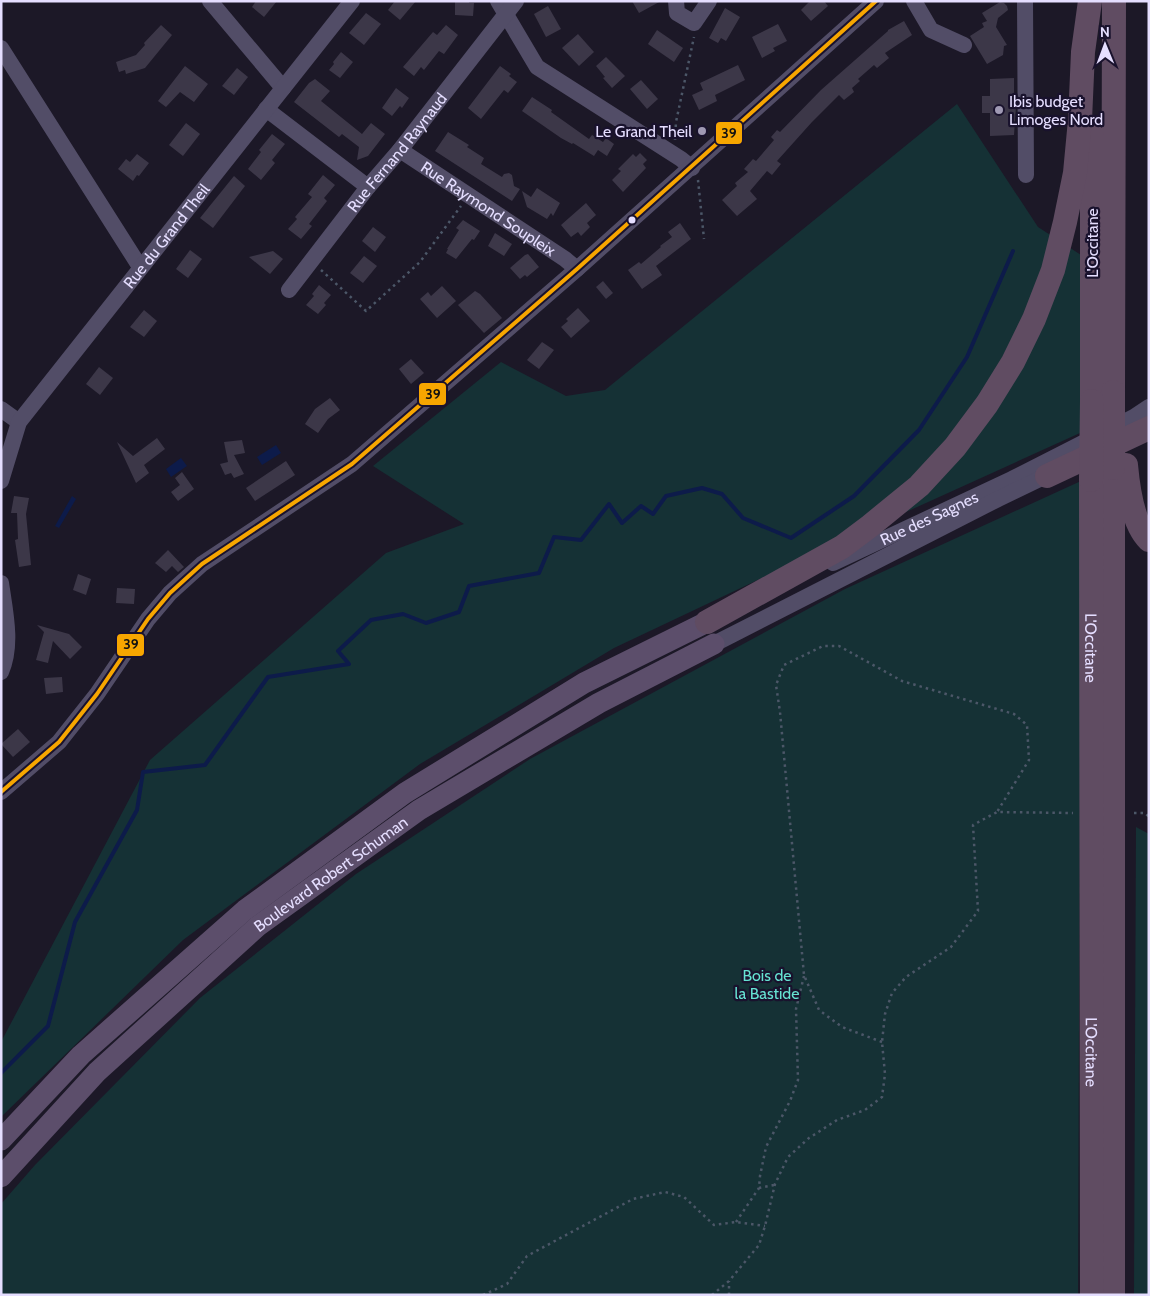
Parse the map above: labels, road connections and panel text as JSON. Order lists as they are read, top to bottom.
{
  "streets": {
    "highway": ["L'Occitane"],
    "main road": ["Boulevard Robert Schuman"],
    "street": [
      "Rue Fernand Raynaud",
      "Rue Raymond Soupleix",
      "Rue du Grand Theil",
      "Rue des Sagnes"
    ]
  },
  "crossings": [
    ["Rue Fernand Raynaud", "Rue Raymond Soupleix"],
    ["Rue des Sagnes", "Boulevard Robert Schuman"]
  ],
  "parks": ["Bois de la Bastide"],
  "places": ["Ibis budget Limoges Nord", "Le Grand Theil"],
  "lines": ["transit line 39"],
  "north": "top"
}
